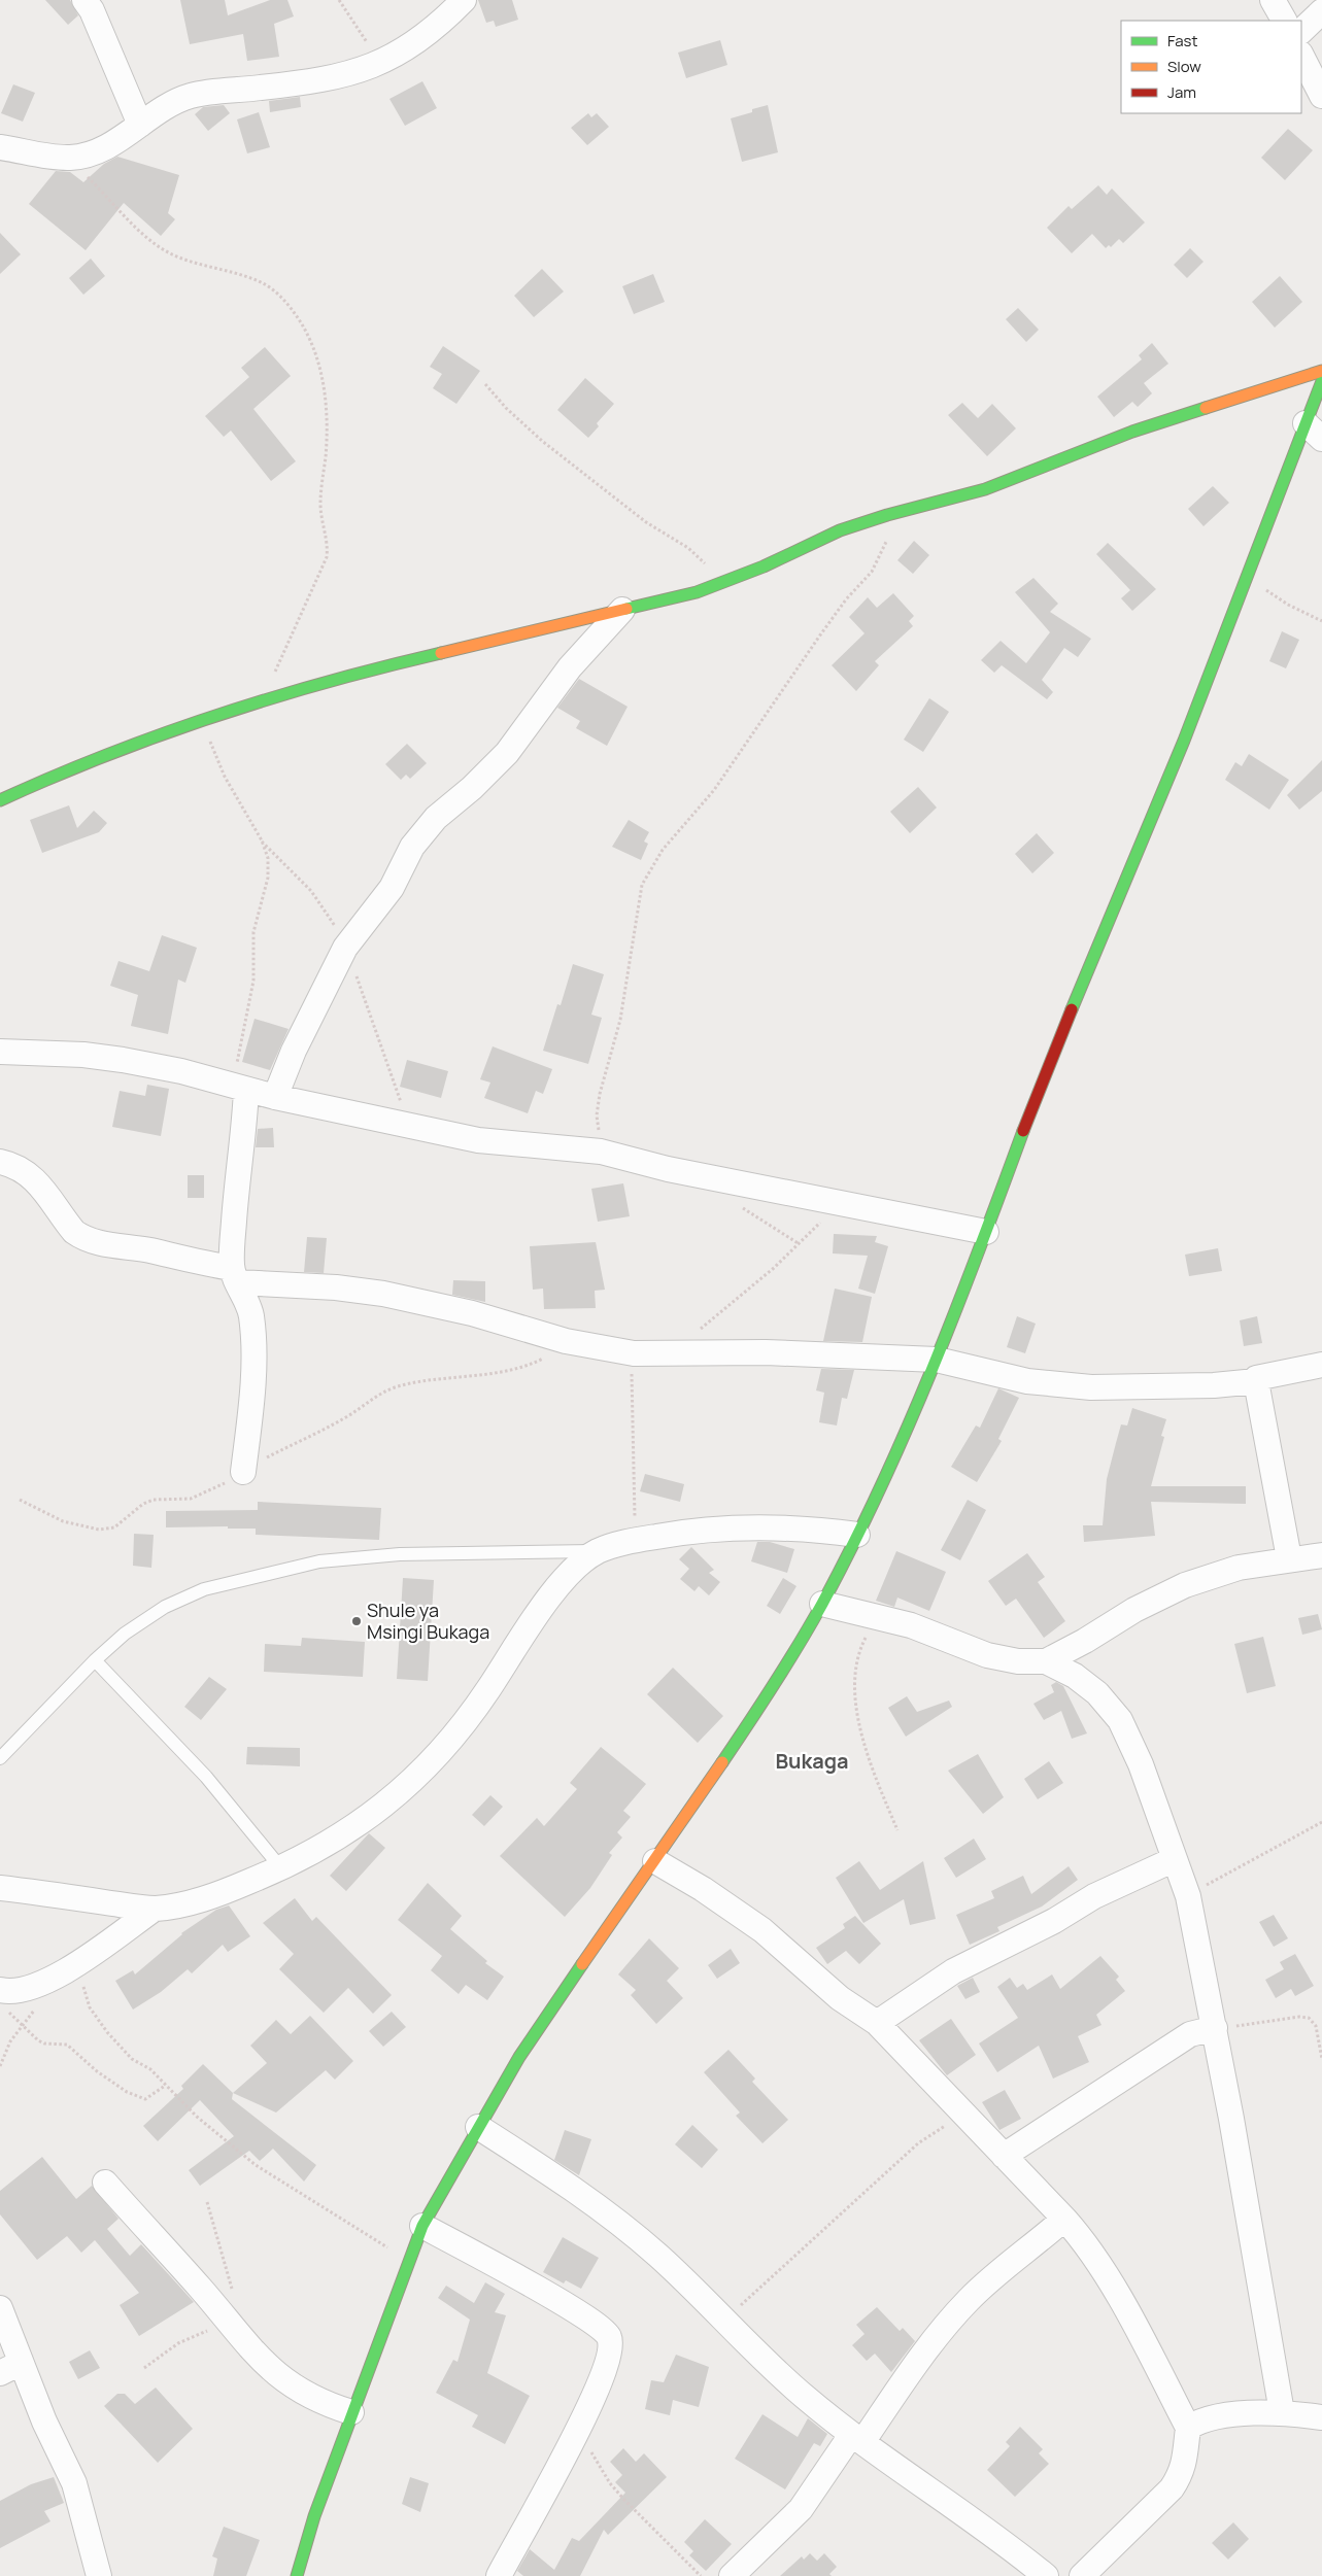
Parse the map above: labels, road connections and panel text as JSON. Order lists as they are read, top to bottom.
{
  "districts": ["Bukaga"],
  "places": ["Shule ya Msingi Bukaga"],
  "legend": ["Fast", "Slow", "Jam"]
}
